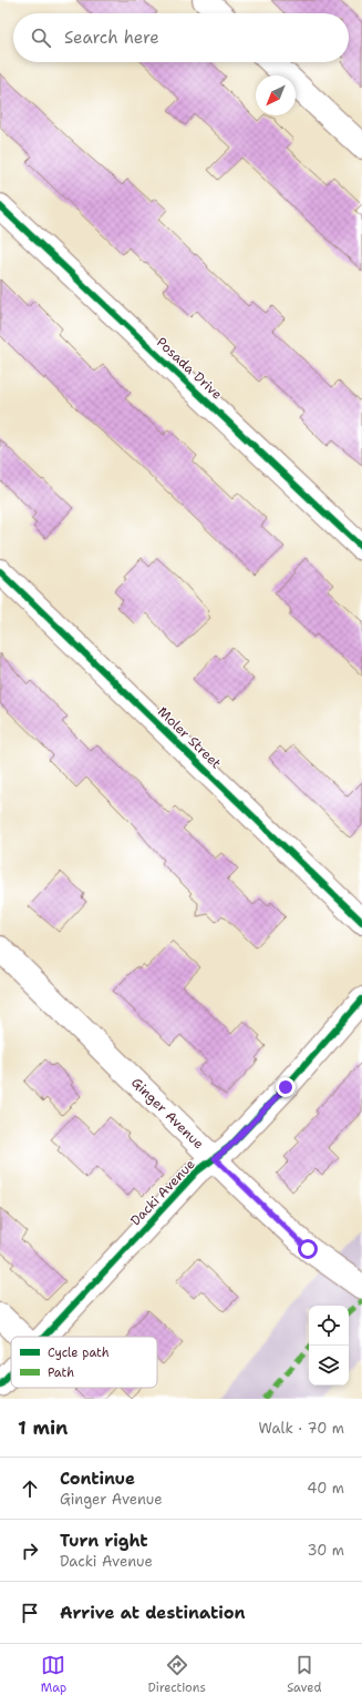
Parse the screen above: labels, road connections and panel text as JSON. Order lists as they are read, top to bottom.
{
  "streets": {
    "street": [
      "Posada Drive",
      "Moler Street",
      "Ginger Avenue",
      "Dacki Avenue"
    ]
  },
  "crossings": [
    ["Ginger Avenue", "Dacki Avenue"]
  ],
  "legend": ["Cycle path", "Path"],
  "north": "bottom left",
  "page": {
    "search": "Search here",
    "heading": ["1 min", "Walk · 70 m"],
    "list": [
      ["Continue", "Ginger Avenue", "40 m"],
      ["Turn right", "Dacki Avenue", "30 m"],
      "Arrive at destination"
    ],
    "nav": ["Map", "Directions", "Saved"]
  }
}
